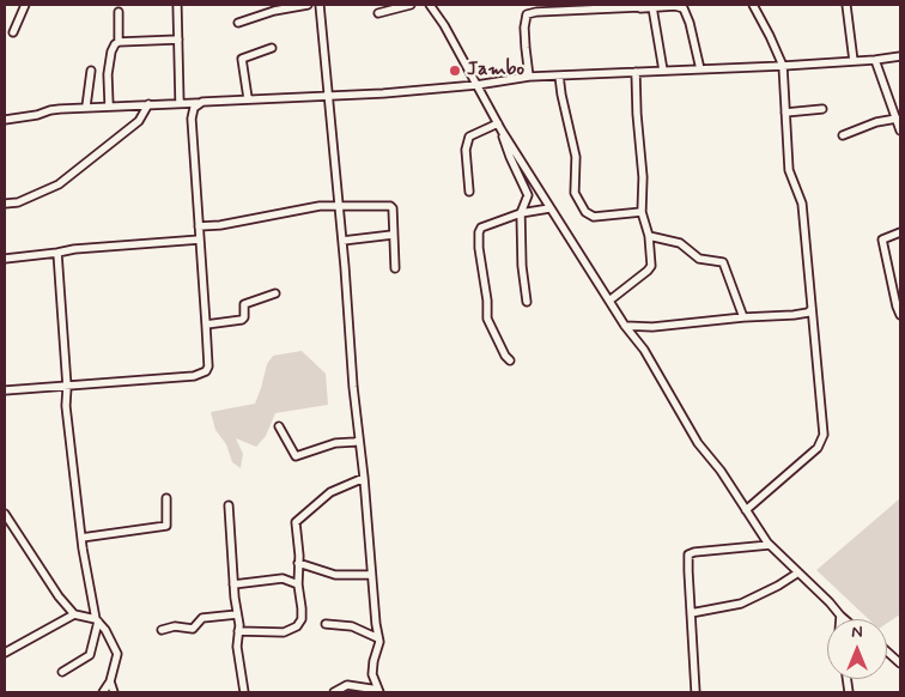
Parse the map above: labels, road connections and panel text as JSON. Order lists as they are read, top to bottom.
{
  "places": ["Jambo"],
  "north": "top"
}
